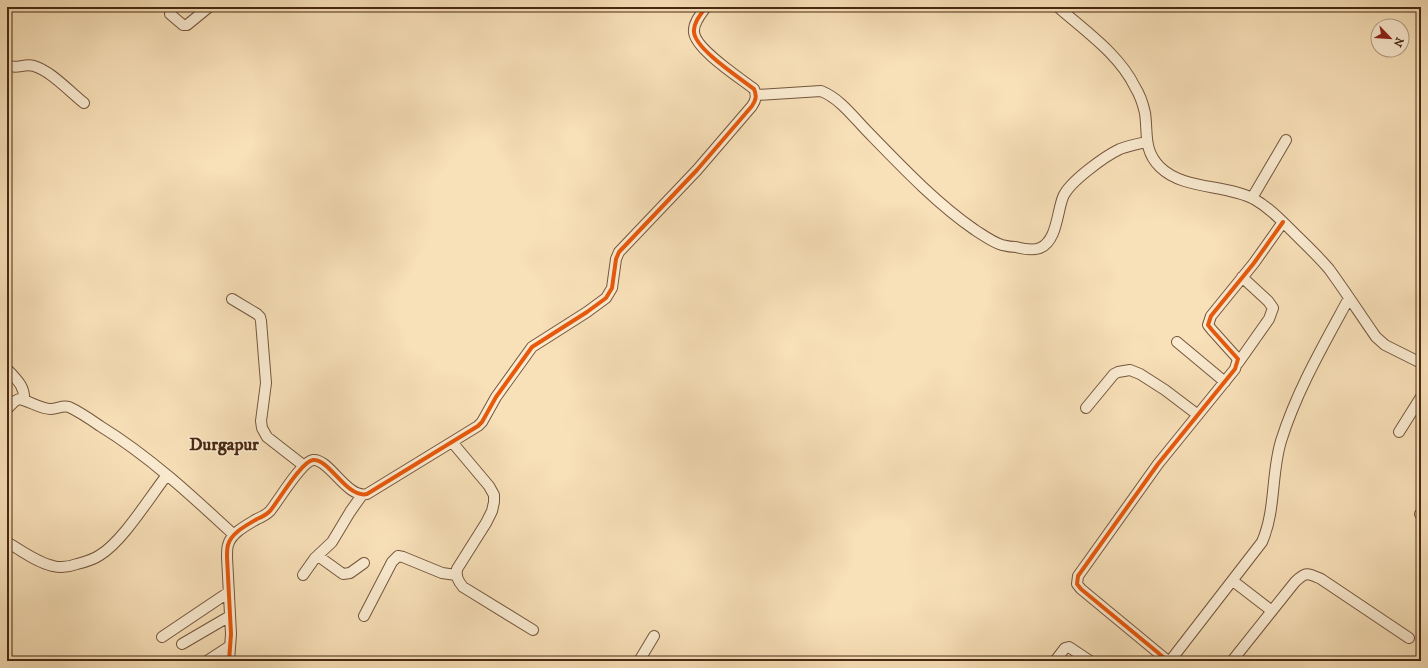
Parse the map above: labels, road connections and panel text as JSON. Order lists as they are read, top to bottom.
{
  "districts": ["Durgapur"],
  "north": "bottom right"
}
